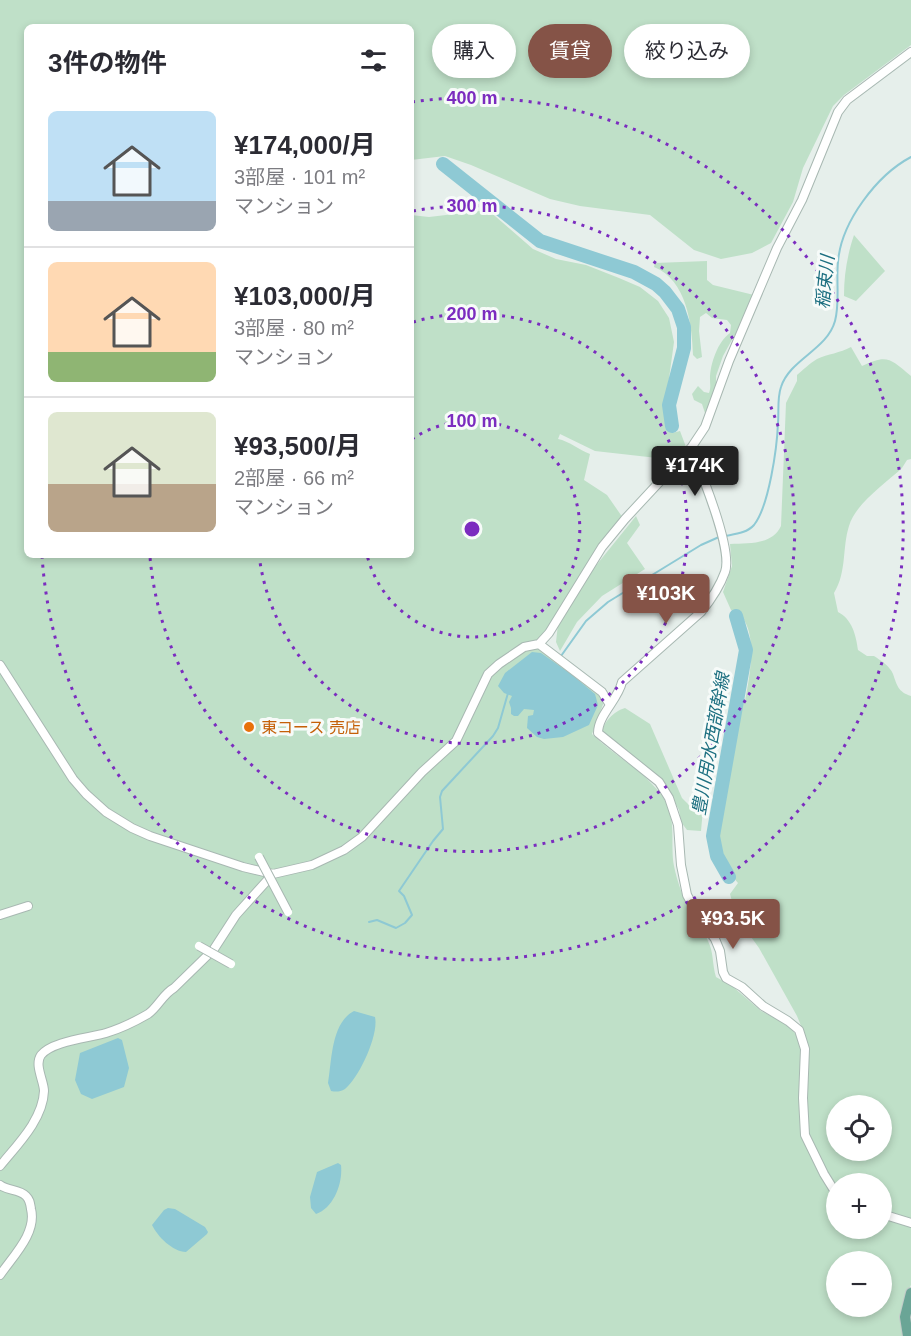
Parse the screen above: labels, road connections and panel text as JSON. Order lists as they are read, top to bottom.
{
  "water": ["稲束川", "豊川用水西部幹線"],
  "places": ["東コース 売店"],
  "page": {
    "chip": ["購入", "賃貸", "絞り込み"],
    "heading": "3件の物件",
    "list": [
      {
        "name": "¥174,000/月",
        "note": "3部屋 · 101 m² · マンション"
      },
      {
        "name": "¥103,000/月",
        "note": "3部屋 · 80 m² · マンション"
      },
      {
        "name": "¥93,500/月",
        "note": "2部屋 · 66 m² · マンション"
      }
    ],
    "price": ["¥174K", "¥103K", "¥93.5K"],
    "map_buttons": ["+", "−"]
  },
  "rings": [
    "400 m",
    "300 m",
    "200 m",
    "100 m"
  ]
}
